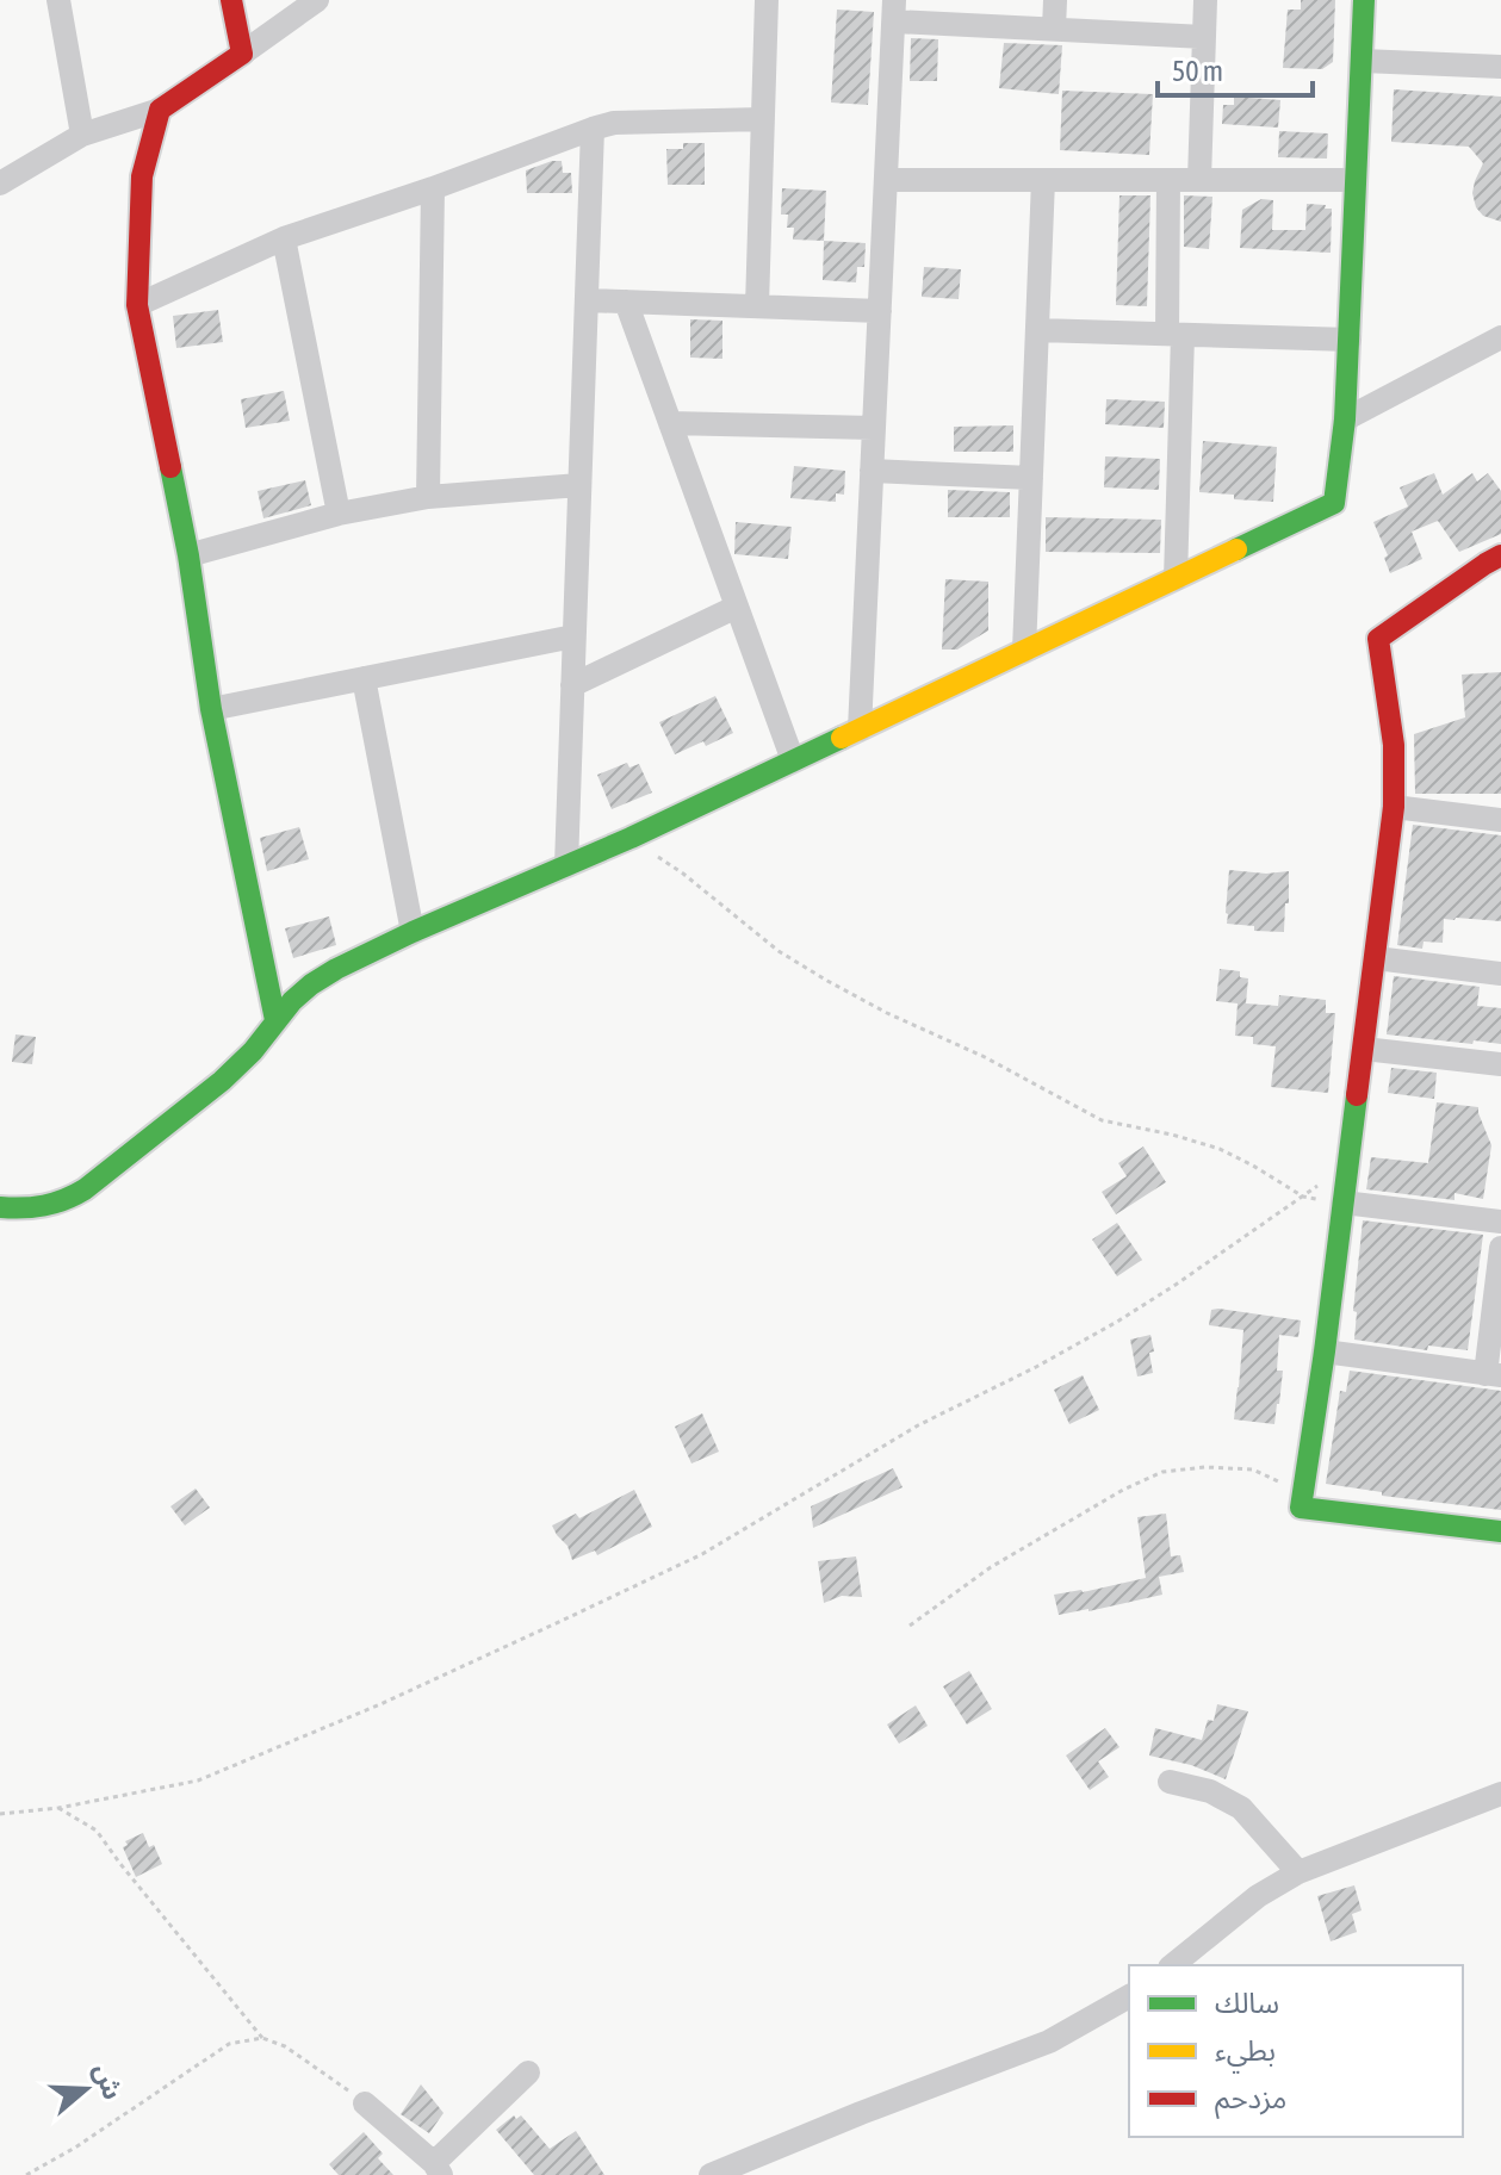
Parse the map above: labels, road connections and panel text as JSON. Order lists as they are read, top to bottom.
{
  "legend": ["سالك", "بطيء", "مزدحم"],
  "scale_bar": "50 m",
  "north": "right"
}
